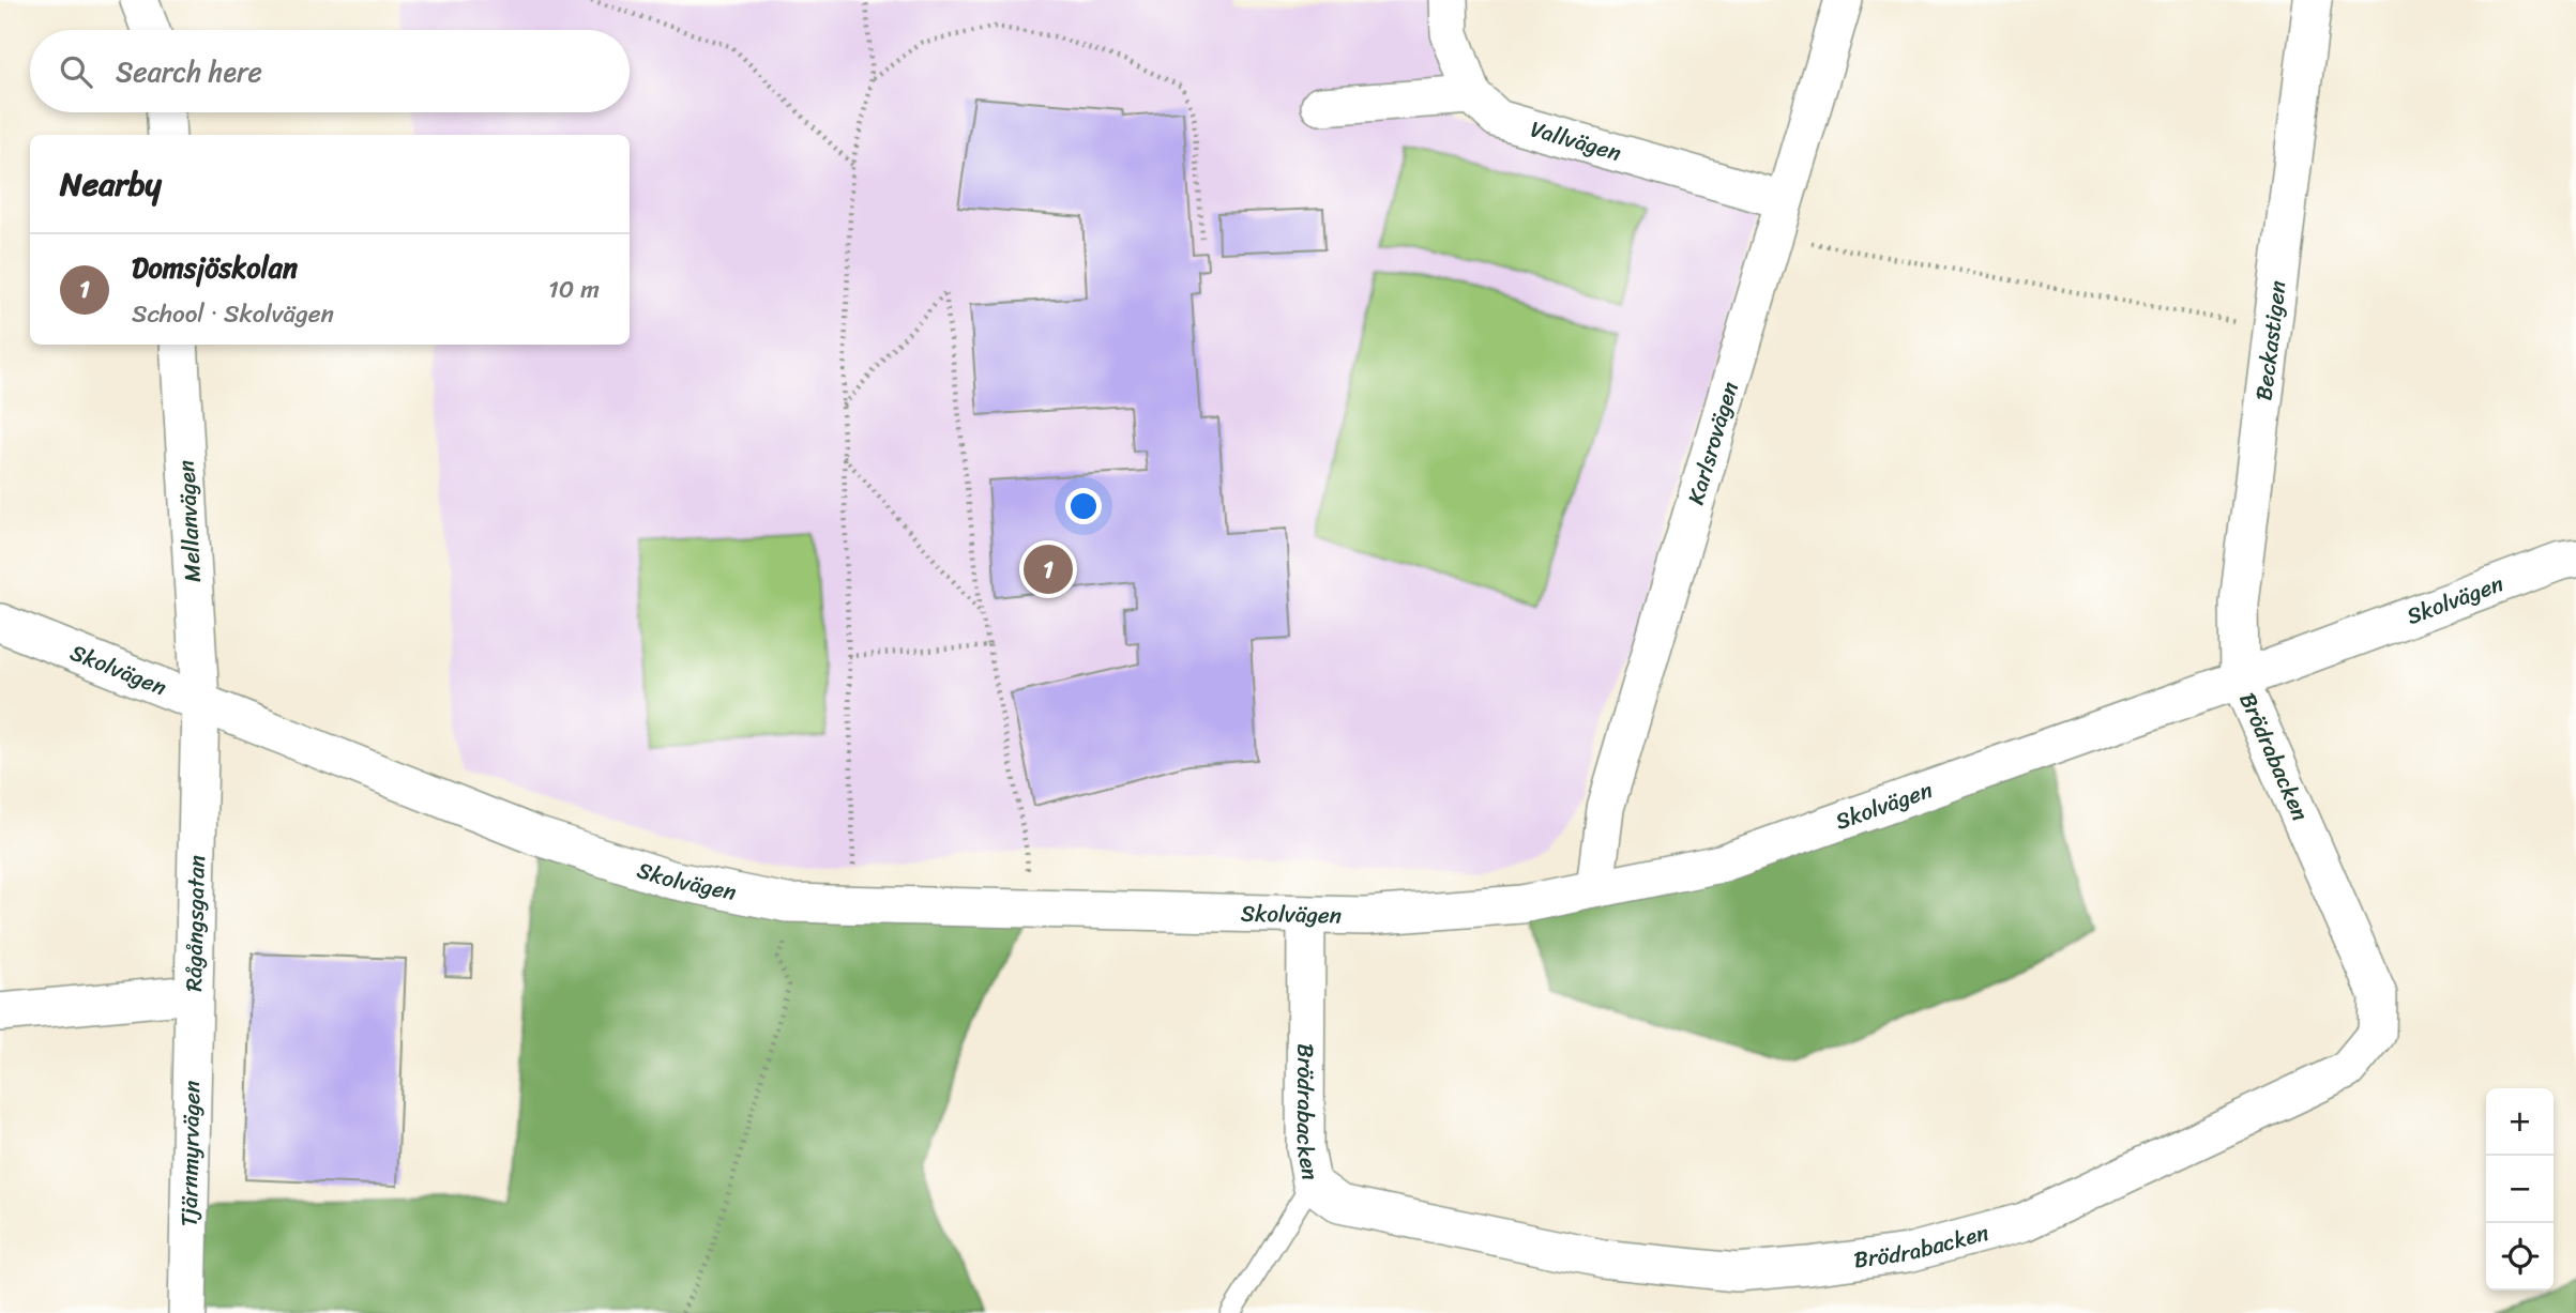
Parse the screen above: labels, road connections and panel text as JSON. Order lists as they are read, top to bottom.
{
  "streets": {
    "street": [
      "Vallvägen",
      "Beckastigen",
      "Karlsrovägen",
      "Mellanvägen",
      "Skolvägen",
      "Brödrabacken",
      "Rågångsgatan",
      "Tjärnmyrvägen"
    ]
  },
  "crossings": [
    ["Vallvägen", "Karlsrovägen"],
    ["Beckastigen", "Skolvägen"],
    ["Beckastigen", "Brödrabacken"],
    ["Karlsrovägen", "Skolvägen"],
    ["Mellanvägen", "Skolvägen"],
    ["Mellanvägen", "Rågångsgatan"],
    ["Skolvägen", "Brödrabacken"],
    ["Skolvägen", "Rågångsgatan"],
    ["Rågångsgatan", "Tjärnmyrvägen"]
  ],
  "page": {
    "search": "Search here",
    "heading": "Nearby",
    "list": [
      {
        "mark": "1",
        "name": "Domsjöskolan",
        "note": "School · Skolvägen",
        "value": "10 m"
      }
    ],
    "pins": "1",
    "map_buttons": ["+", "−"]
  }
}
